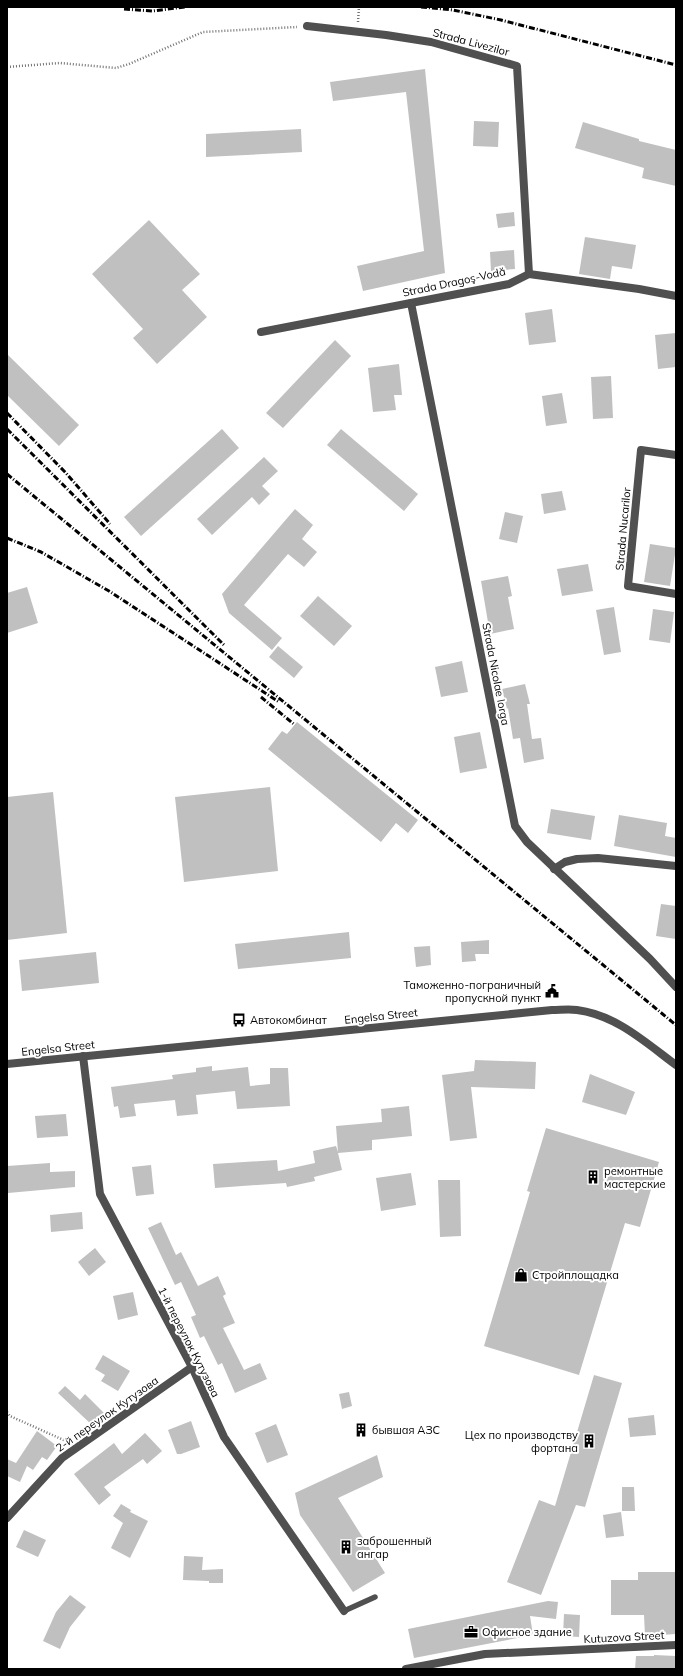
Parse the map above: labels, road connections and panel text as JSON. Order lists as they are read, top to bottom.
{
  "streets": {
    "street": [
      "Strada Livezilor",
      "Strada Dragoş-Vodă",
      "Strada Nucarilor",
      "Strada Nicolae Iorga",
      "Engelsa Street",
      "1-й переулок Кутузова",
      "2-й переулок Кутузова",
      "Kutuzova Street"
    ]
  },
  "crossings": [
    ["Strada Livezilor", "Strada Dragoş-Vodă"],
    ["Strada Dragoş-Vodă", "Strada Nicolae Iorga"],
    ["Engelsa Street", "1-й переулок Кутузова"],
    ["1-й переулок Кутузова", "2-й переулок Кутузова"]
  ],
  "places": {
    "public building": ["Таможенно-пограничный пропускной пункт"],
    "bus stop": ["Автокомбинат"],
    "building": [
      "ремонтные мастерские",
      "бывшая АЗС",
      "Цех по производству фортана",
      "заброшенный ангар"
    ],
    "shop": ["Стройплощадка"],
    "office": ["Офисное здание"]
  }
}
